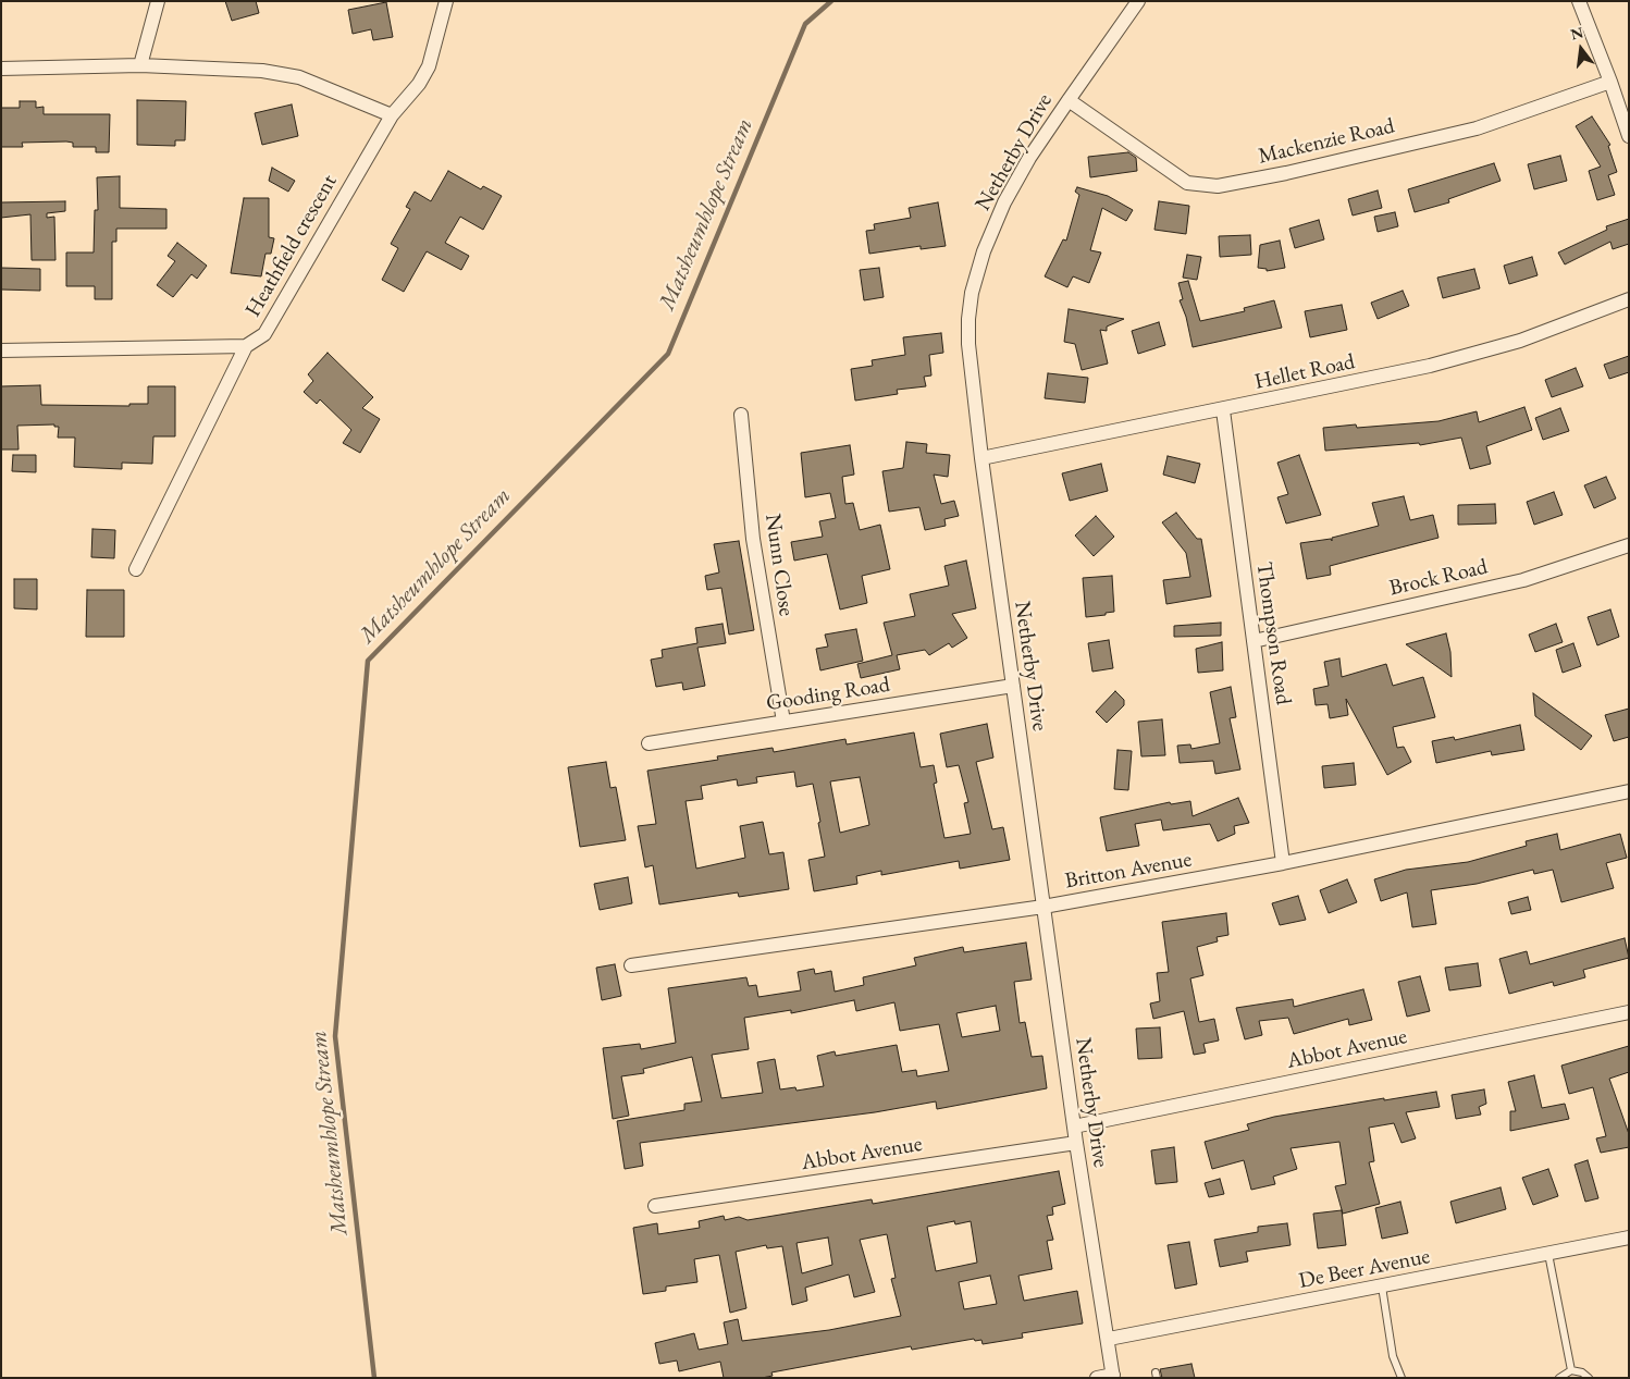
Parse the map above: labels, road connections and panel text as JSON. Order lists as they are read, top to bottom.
{
  "streets": {
    "street": [
      "Mackenzie Road",
      "Netherby Drive",
      "Heathfield crescent",
      "Hellet Road",
      "Nunn Close",
      "Brock Road",
      "Thompson Road",
      "Gooding Road",
      "Britton Avenue",
      "Abbot Avenue",
      "De Beer Avenue"
    ]
  },
  "crossings": [
    ["Mackenzie Road", "Netherby Drive"],
    ["Netherby Drive", "Hellet Road"],
    ["Netherby Drive", "Gooding Road"],
    ["Netherby Drive", "Britton Avenue"],
    ["Netherby Drive", "Abbot Avenue"],
    ["Netherby Drive", "De Beer Avenue"],
    ["Hellet Road", "Thompson Road"],
    ["Nunn Close", "Gooding Road"],
    ["Brock Road", "Thompson Road"],
    ["Thompson Road", "Britton Avenue"]
  ],
  "water": ["Matsheumhlope Stream"],
  "north": "top"
}
